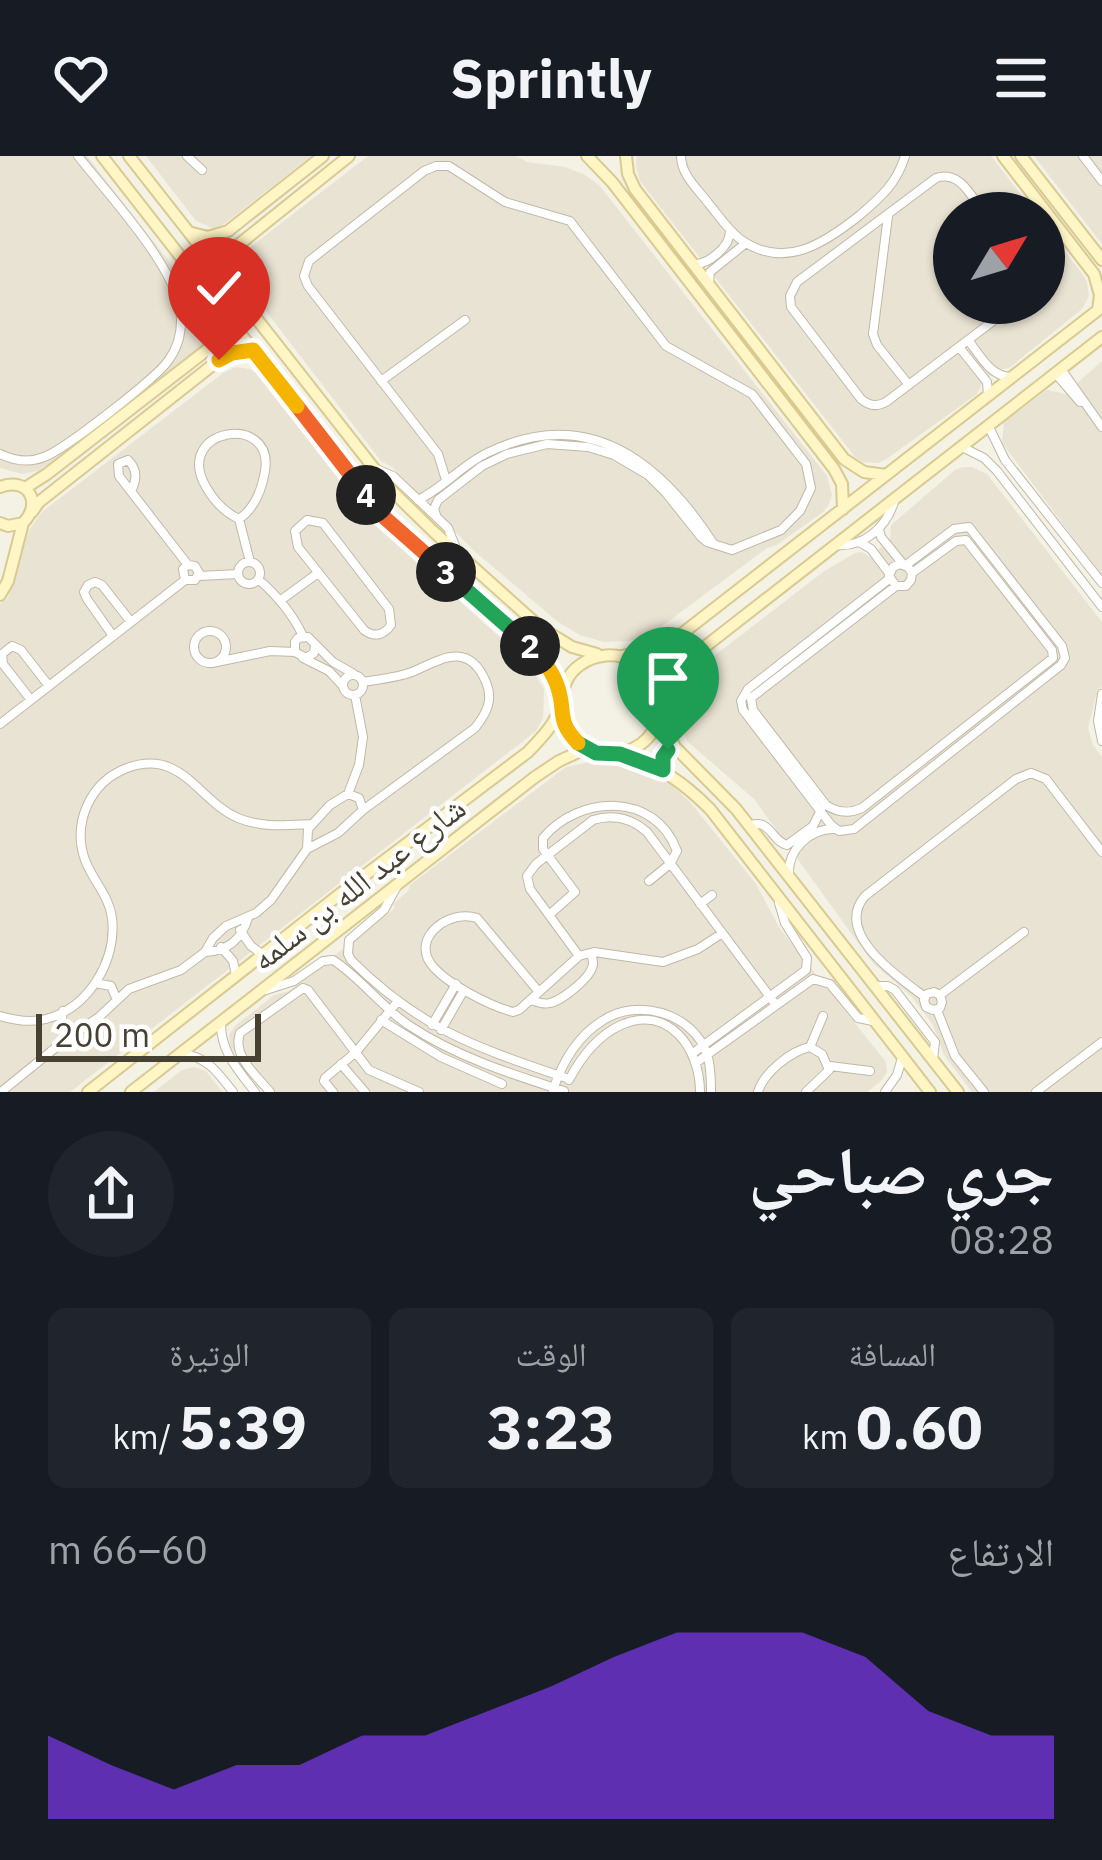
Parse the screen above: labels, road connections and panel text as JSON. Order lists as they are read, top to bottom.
{
  "streets": {
    "main road": ["شارع عبد الله بن سلمه"]
  },
  "scale_bar": "200 m",
  "north": "top right",
  "page": {
    "header": "Sprintly",
    "pins": ["4", "3", "2"],
    "scale": "200 m",
    "heading": ["جري صباحي", "08:28"],
    "stats": [
      ["المسافة", "0.60 km"],
      ["الوقت", "3:23"],
      ["الوتيرة", "5:39 /km"]
    ],
    "chart": ["الارتفاع", "60–66 m"]
  }
}
